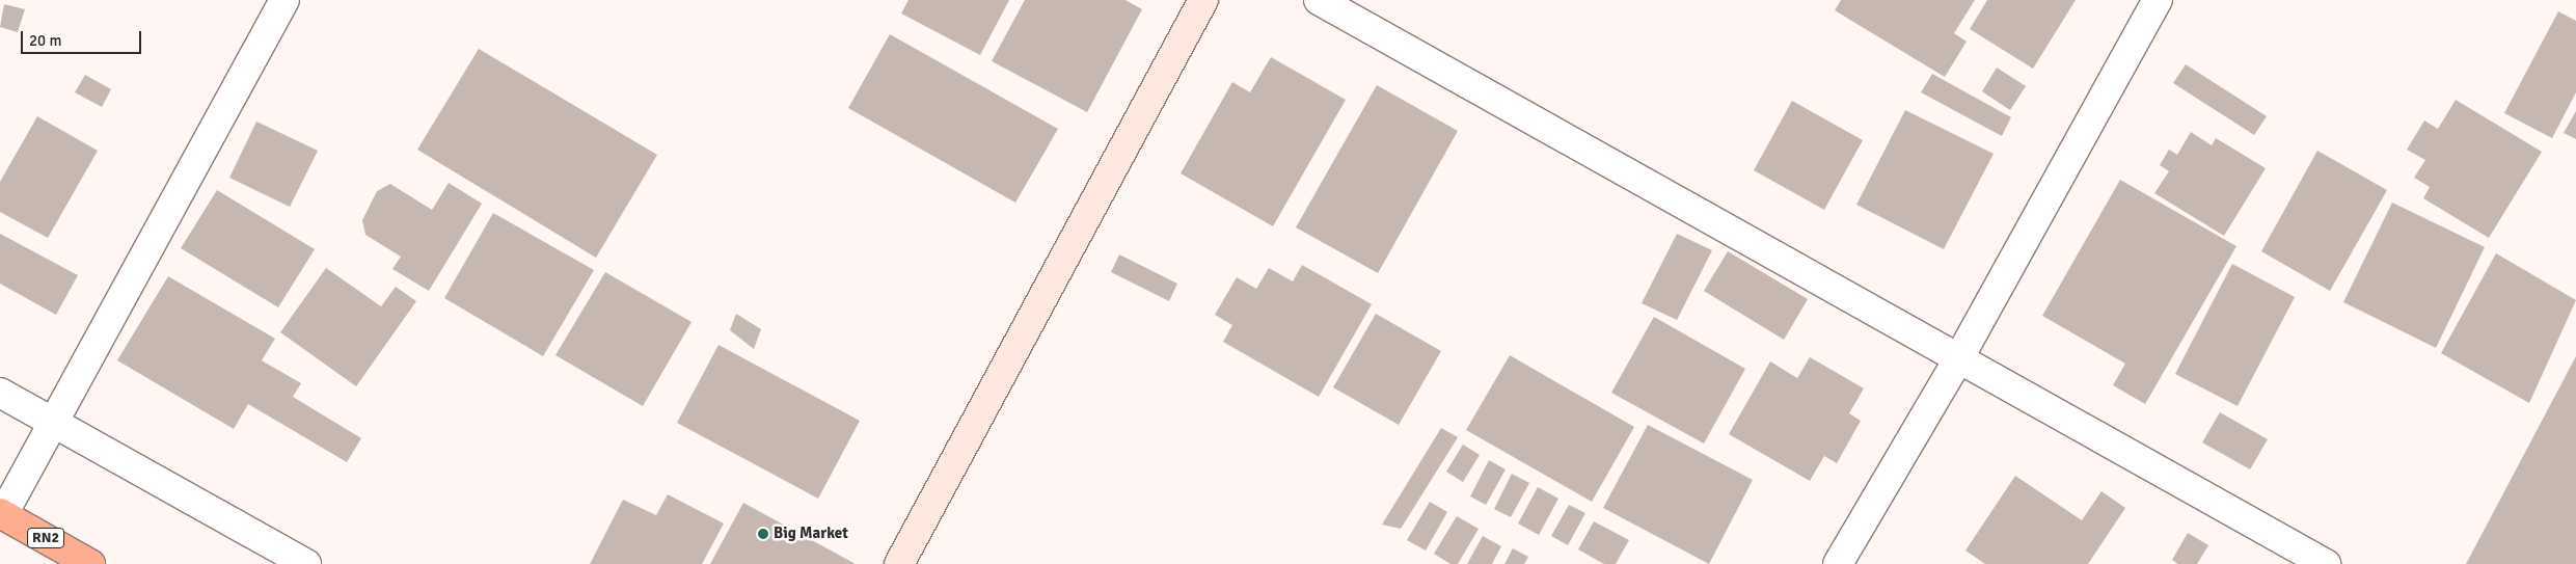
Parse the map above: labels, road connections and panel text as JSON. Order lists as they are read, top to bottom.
{
  "streets": {
    "highway": ["RN2"]
  },
  "places": ["Big Market"],
  "scale_bar": "20 m"
}
